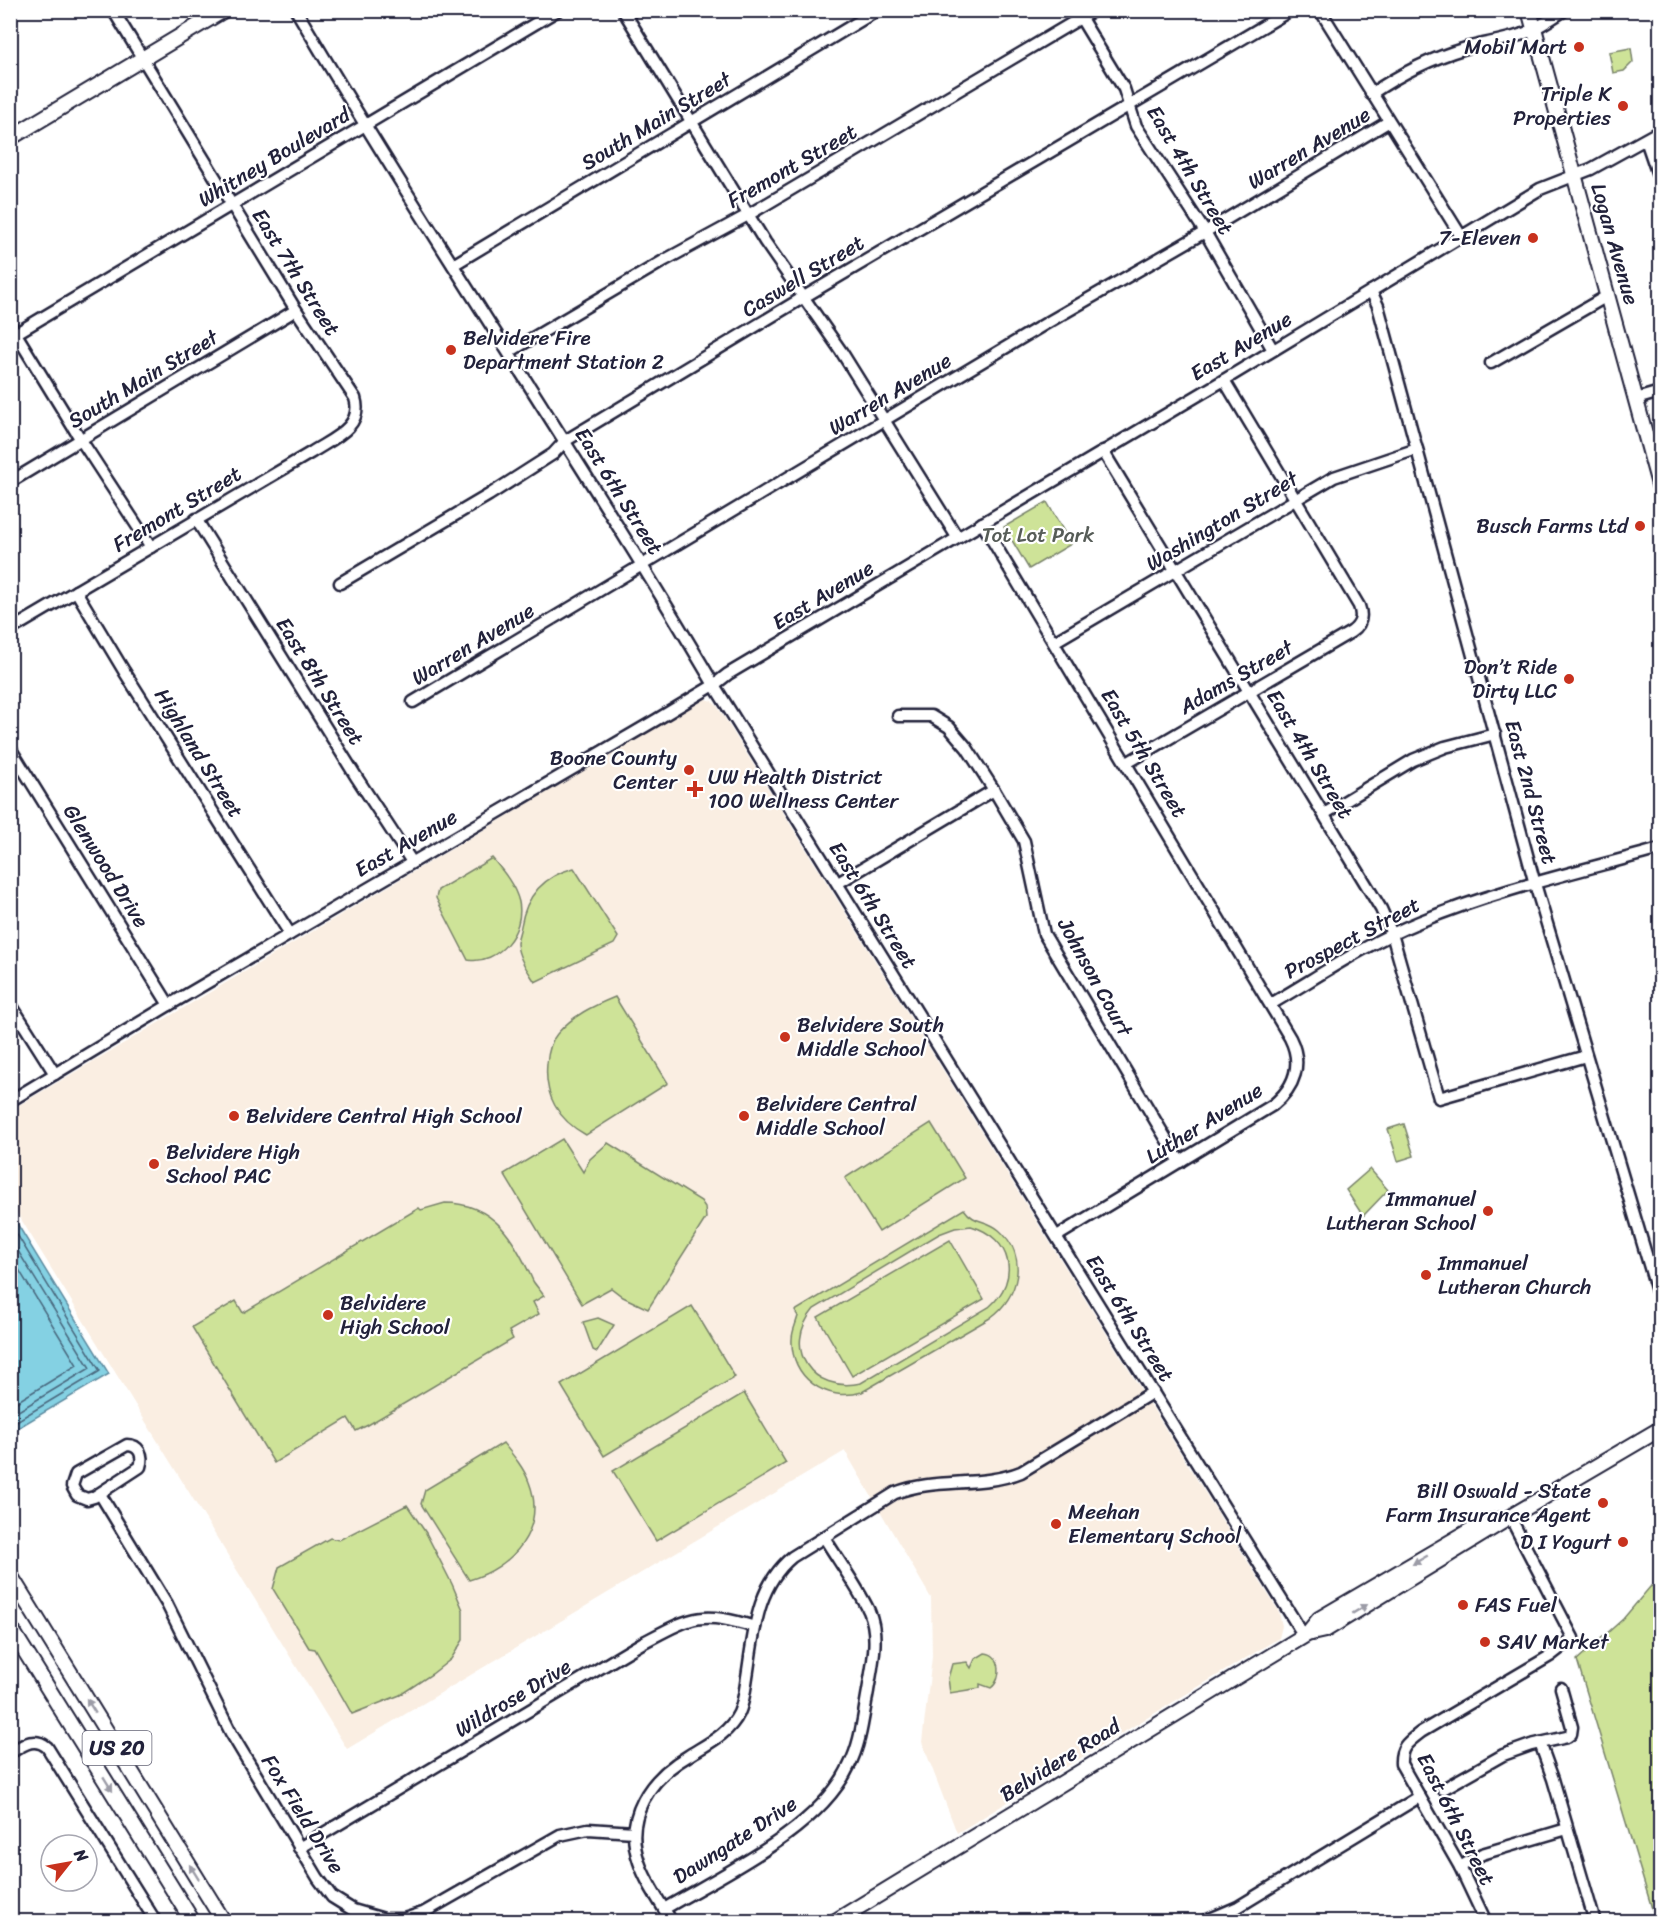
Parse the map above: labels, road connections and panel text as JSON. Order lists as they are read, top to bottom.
{
  "streets": {
    "main road": ["Logan Avenue", "US 20", "Belvidere Road"],
    "street": [
      "South Main Street",
      "Warren Avenue",
      "Whitney Boulevard",
      "Fremont Street",
      "East 4th Street",
      "East 7th Street",
      "Caswell Street",
      "East Avenue",
      "East 6th Street",
      "Washington Street",
      "Adams Street",
      "East 8th Street",
      "Highland Street",
      "East 5th Street",
      "East 2nd Street",
      "Glenwood Drive",
      "Prospect Street",
      "Johnson Court",
      "Luther Avenue",
      "Wildrose Drive",
      "Fox Field Drive",
      "Dawngate Drive"
    ]
  },
  "crossings": [
    ["South Main Street", "East 7th Street"],
    ["South Main Street", "East 6th Street"],
    ["Warren Avenue", "East 4th Street"],
    ["Warren Avenue", "Logan Avenue"],
    ["Warren Avenue", "East 6th Street"],
    ["Whitney Boulevard", "East 7th Street"],
    ["Whitney Boulevard", "East 6th Street"],
    ["Fremont Street", "East 4th Street"],
    ["Fremont Street", "East 7th Street"],
    ["Fremont Street", "East 6th Street"],
    ["Fremont Street", "East 8th Street"],
    ["Fremont Street", "Highland Street"],
    ["East 4th Street", "Caswell Street"],
    ["East 4th Street", "East Avenue"],
    ["East 4th Street", "Washington Street"],
    ["East 4th Street", "Adams Street"],
    ["East 4th Street", "East 2nd Street"],
    ["East 4th Street", "Prospect Street"],
    ["Logan Avenue", "East Avenue"],
    ["Caswell Street", "East 6th Street"],
    ["East Avenue", "East 6th Street"],
    ["East Avenue", "East 8th Street"],
    ["East Avenue", "Highland Street"],
    ["East Avenue", "East 5th Street"],
    ["East Avenue", "East 2nd Street"],
    ["East Avenue", "Glenwood Drive"],
    ["East 6th Street", "Luther Avenue"],
    ["East 6th Street", "Belvidere Road"],
    ["Washington Street", "Adams Street"],
    ["Washington Street", "East 5th Street"],
    ["Washington Street", "East 2nd Street"],
    ["Adams Street", "East 5th Street"],
    ["East 5th Street", "Prospect Street"],
    ["East 5th Street", "Luther Avenue"],
    ["East 2nd Street", "Prospect Street"],
    ["Prospect Street", "Luther Avenue"],
    ["Johnson Court", "Luther Avenue"],
    ["Wildrose Drive", "Fox Field Drive"]
  ],
  "parks": ["Tot Lot Park"],
  "places": {
    "other": [
      "Mobil Mart",
      "Triple K Properties",
      "7-Eleven",
      "Belvidere Fire Department Station 2",
      "Busch Farms Ltd",
      "Don’t Ride Dirty LLC",
      "Boone County Center",
      "Belvidere South Middle School",
      "Belvidere Central High School",
      "Belvidere Central Middle School",
      "Belvidere High School PAC",
      "Immanuel Lutheran School",
      "Immanuel Lutheran Church",
      "Belvidere High School",
      "Bill Oswald - State Farm Insurance Agent",
      "Meehan Elementary School",
      "D I Yogurt",
      "FAS Fuel",
      "SAV Market"
    ],
    "health": ["UW Health District 100 Wellness Center"]
  },
  "north": "top right"
}
